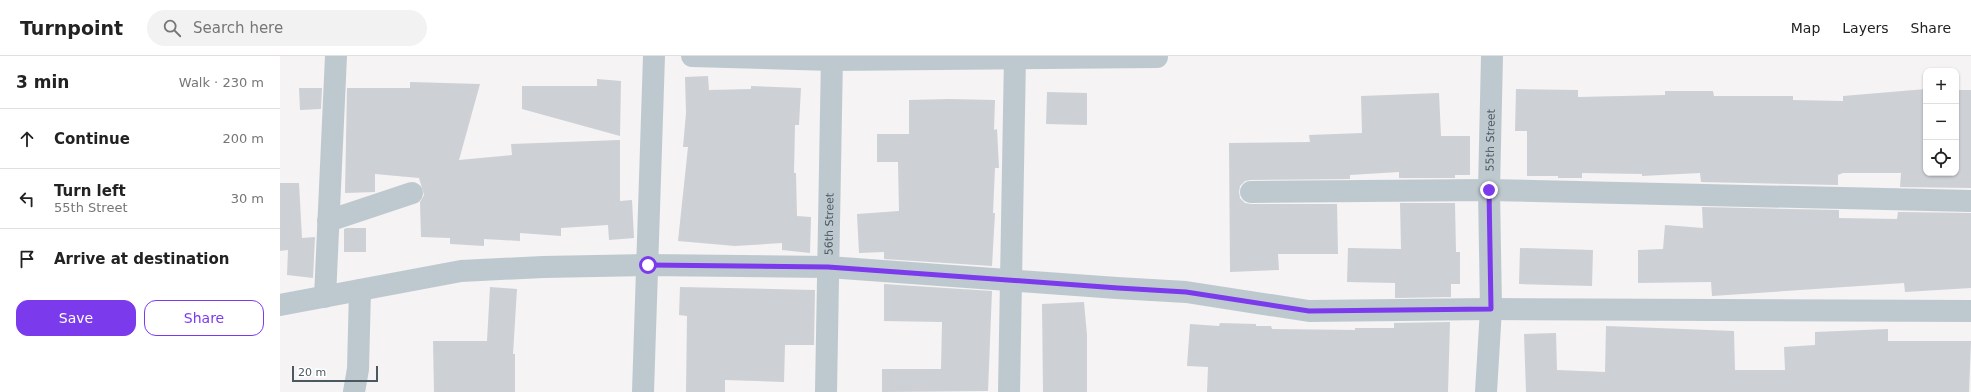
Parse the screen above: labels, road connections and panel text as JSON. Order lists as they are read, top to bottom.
{
  "streets": {
    "street": ["55th Street", "56th Street"]
  },
  "scale_bar": "20 m",
  "page": {
    "header": "Turnpoint",
    "search": "Search here",
    "nav": ["Map", "Layers", "Share"],
    "heading": ["3 min", "Walk · 230 m"],
    "map_buttons": ["+", "−"],
    "list": [
      ["Continue", "200 m"],
      ["Turn left", "55th Street", "30 m"],
      "Arrive at destination"
    ],
    "buttons": ["Save", "Share"],
    "scale": "20 m"
  }
}
